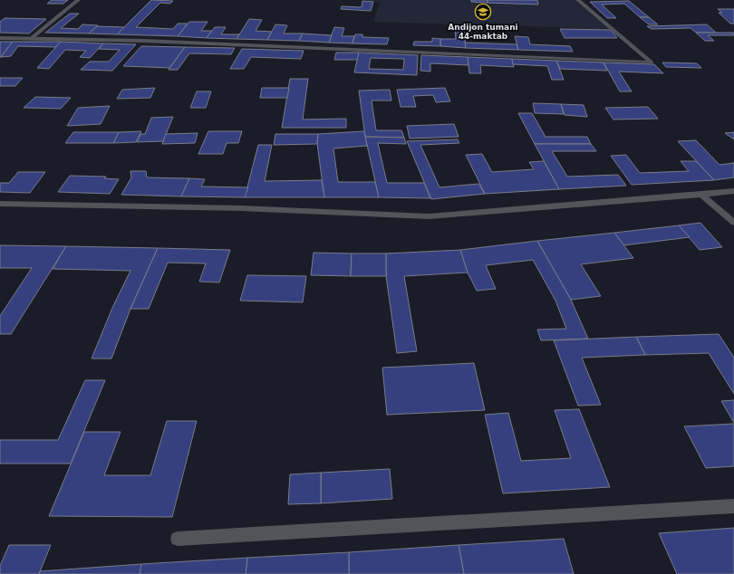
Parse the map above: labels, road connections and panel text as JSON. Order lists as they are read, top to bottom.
{
  "places": {
    "school or university": ["Andijon tumani 44-maktab"]
  }
}
